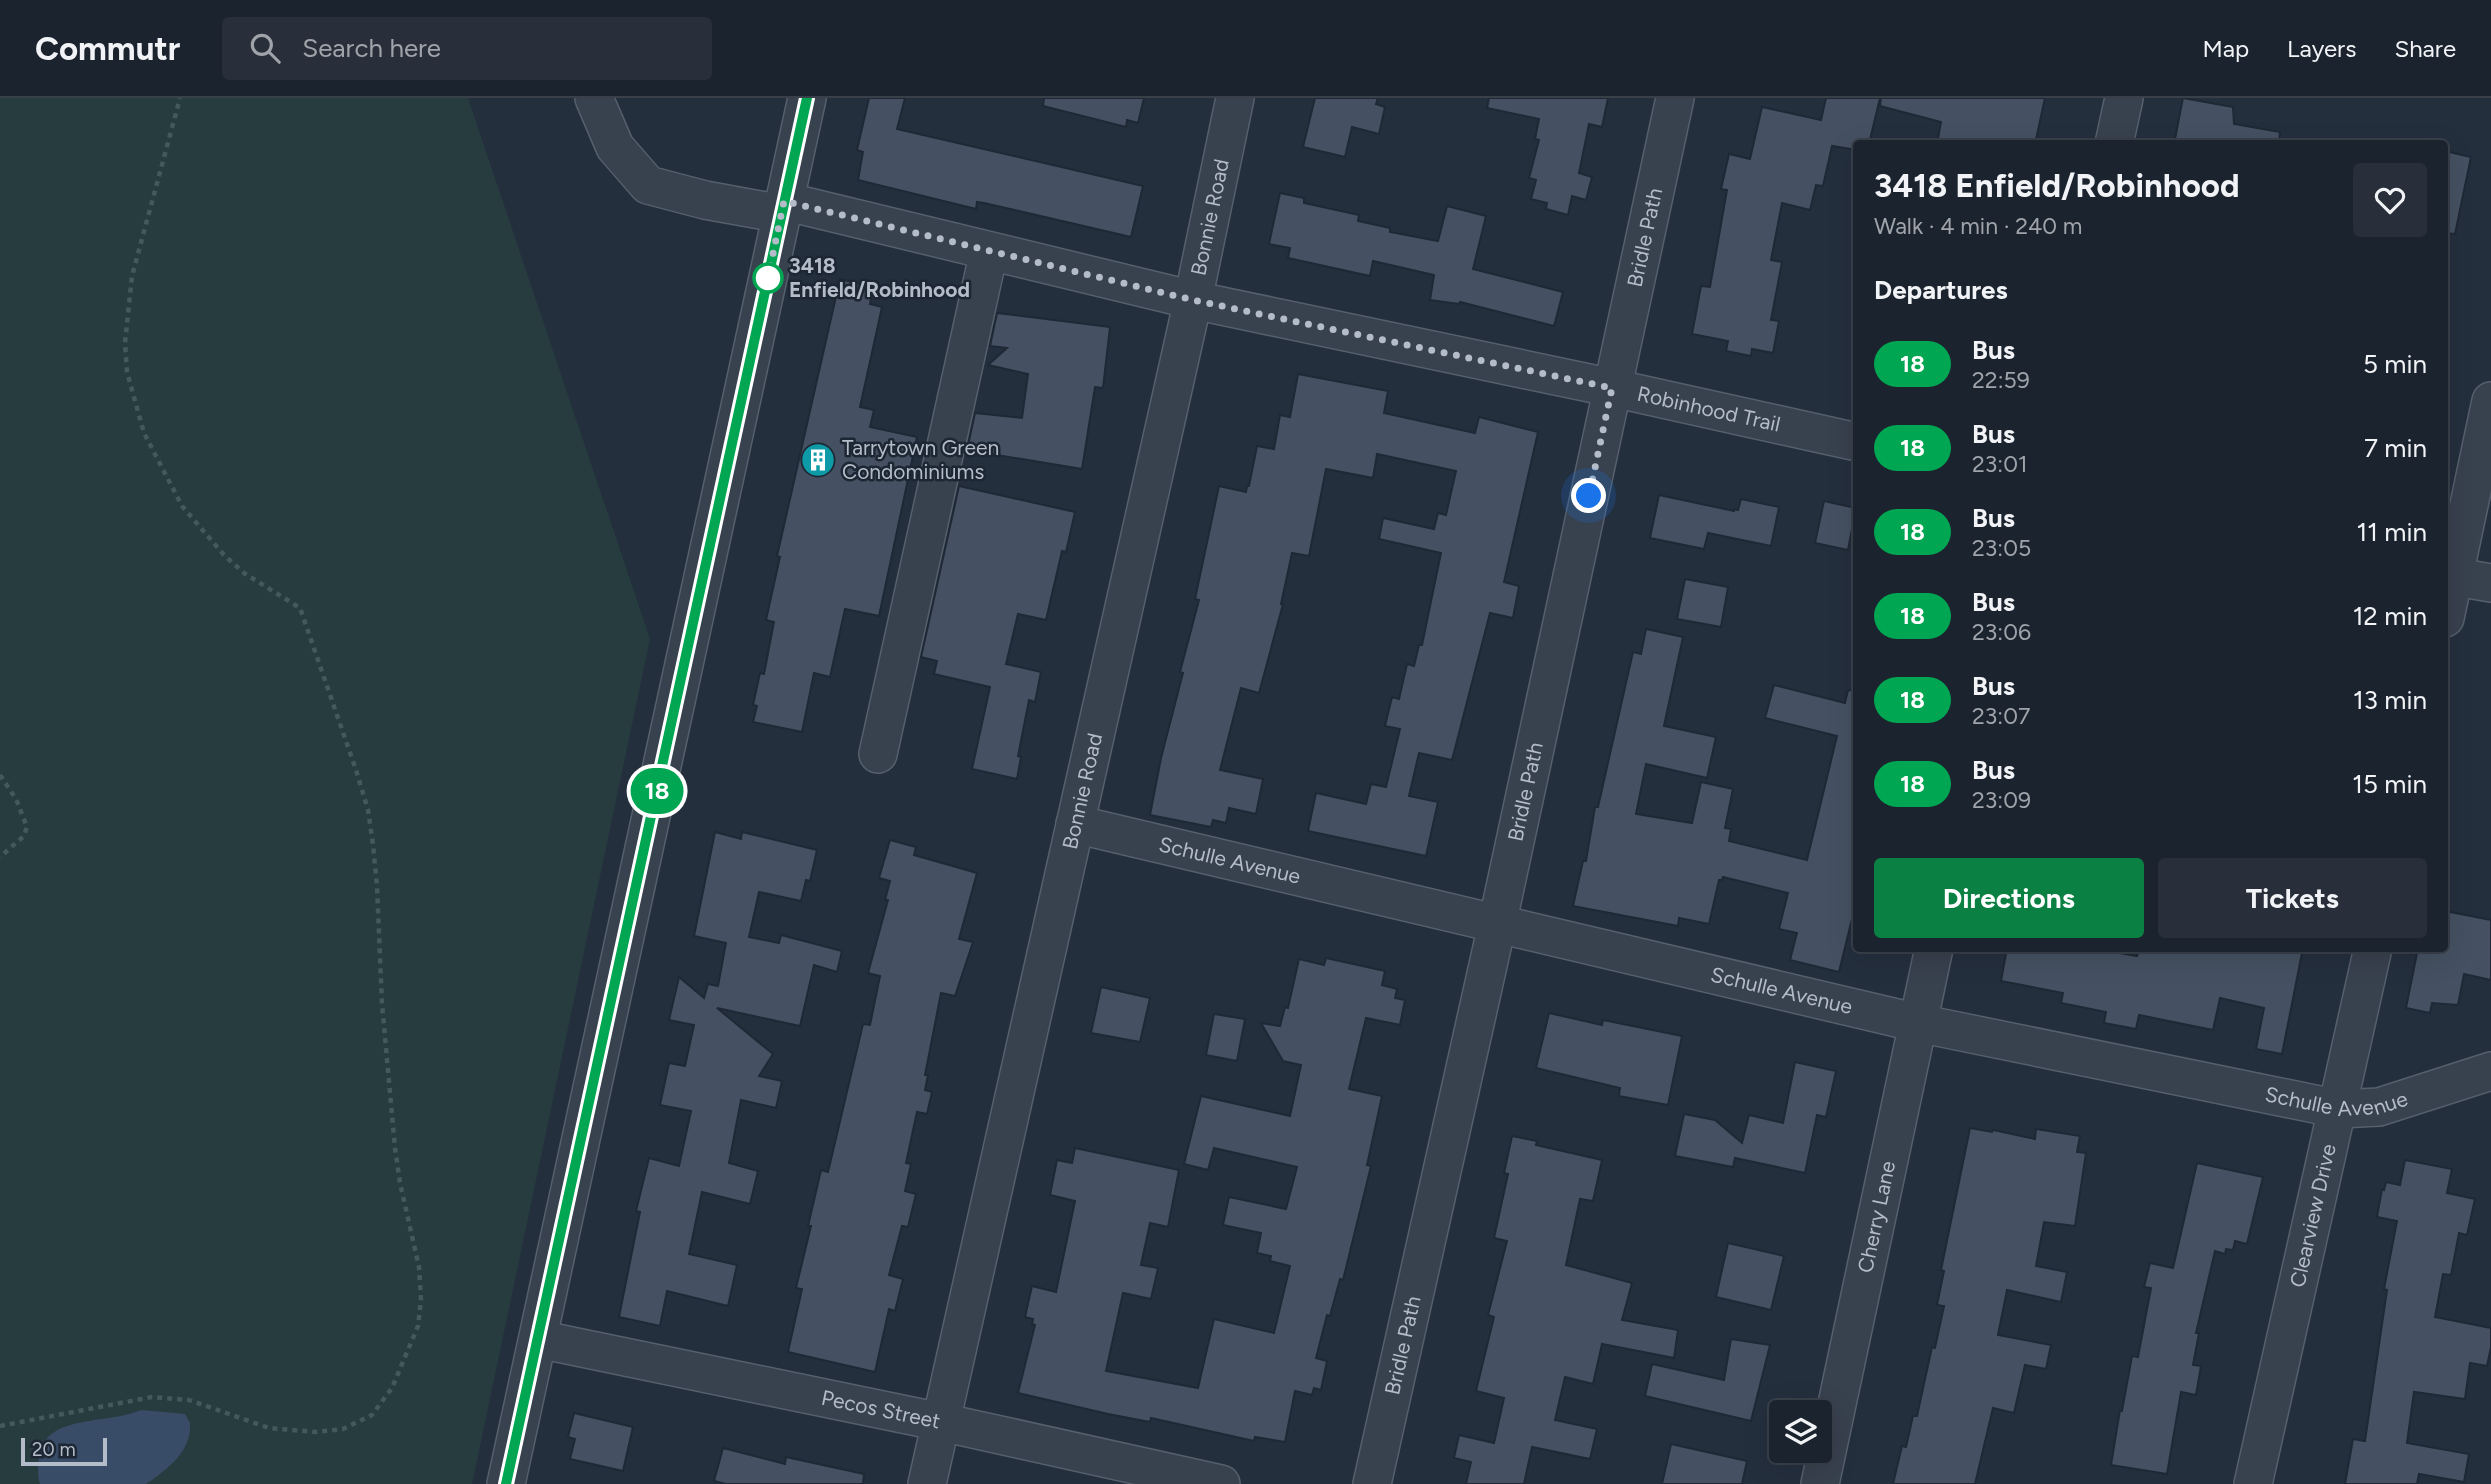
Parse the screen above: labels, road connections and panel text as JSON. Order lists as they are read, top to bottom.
{
  "streets": {
    "street": [
      "Bonnie Road",
      "Bridle Path",
      "Robinhood Trail",
      "Schulle Avenue",
      "Cherry Lane",
      "Clearview Drive",
      "Pecos Street"
    ]
  },
  "crossings": [
    ["Bonnie Road", "Robinhood Trail"],
    ["Bonnie Road", "Schulle Avenue"],
    ["Bonnie Road", "Pecos Street"],
    ["Bridle Path", "Robinhood Trail"],
    ["Bridle Path", "Schulle Avenue"],
    ["Schulle Avenue", "Cherry Lane"],
    ["Schulle Avenue", "Clearview Drive"]
  ],
  "places": {
    "other": ["3418 Enfield/Robinhood"],
    "building": ["Tarrytown Green Condominiums"]
  },
  "lines": ["bus line 18"],
  "scale_bar": "20 m",
  "page": {
    "header": "Commutr",
    "search": "Search here",
    "nav": ["Map", "Layers", "Share"],
    "on_map": "18",
    "heading": [
      ["3418 Enfield/Robinhood", "Walk · 4 min · 240 m"],
      "Departures"
    ],
    "list": [
      {
        "mark": "18",
        "name": "Bus",
        "note": "22:59",
        "value": "5 min"
      },
      {
        "mark": "18",
        "name": "Bus",
        "note": "23:01",
        "value": "7 min"
      },
      {
        "mark": "18",
        "name": "Bus",
        "note": "23:05",
        "value": "11 min"
      },
      {
        "mark": "18",
        "name": "Bus",
        "note": "23:06",
        "value": "12 min"
      },
      {
        "mark": "18",
        "name": "Bus",
        "note": "23:07",
        "value": "13 min"
      },
      {
        "mark": "18",
        "name": "Bus",
        "note": "23:09",
        "value": "15 min"
      }
    ],
    "buttons": ["Directions", "Tickets"],
    "scale": "20 m"
  }
}
